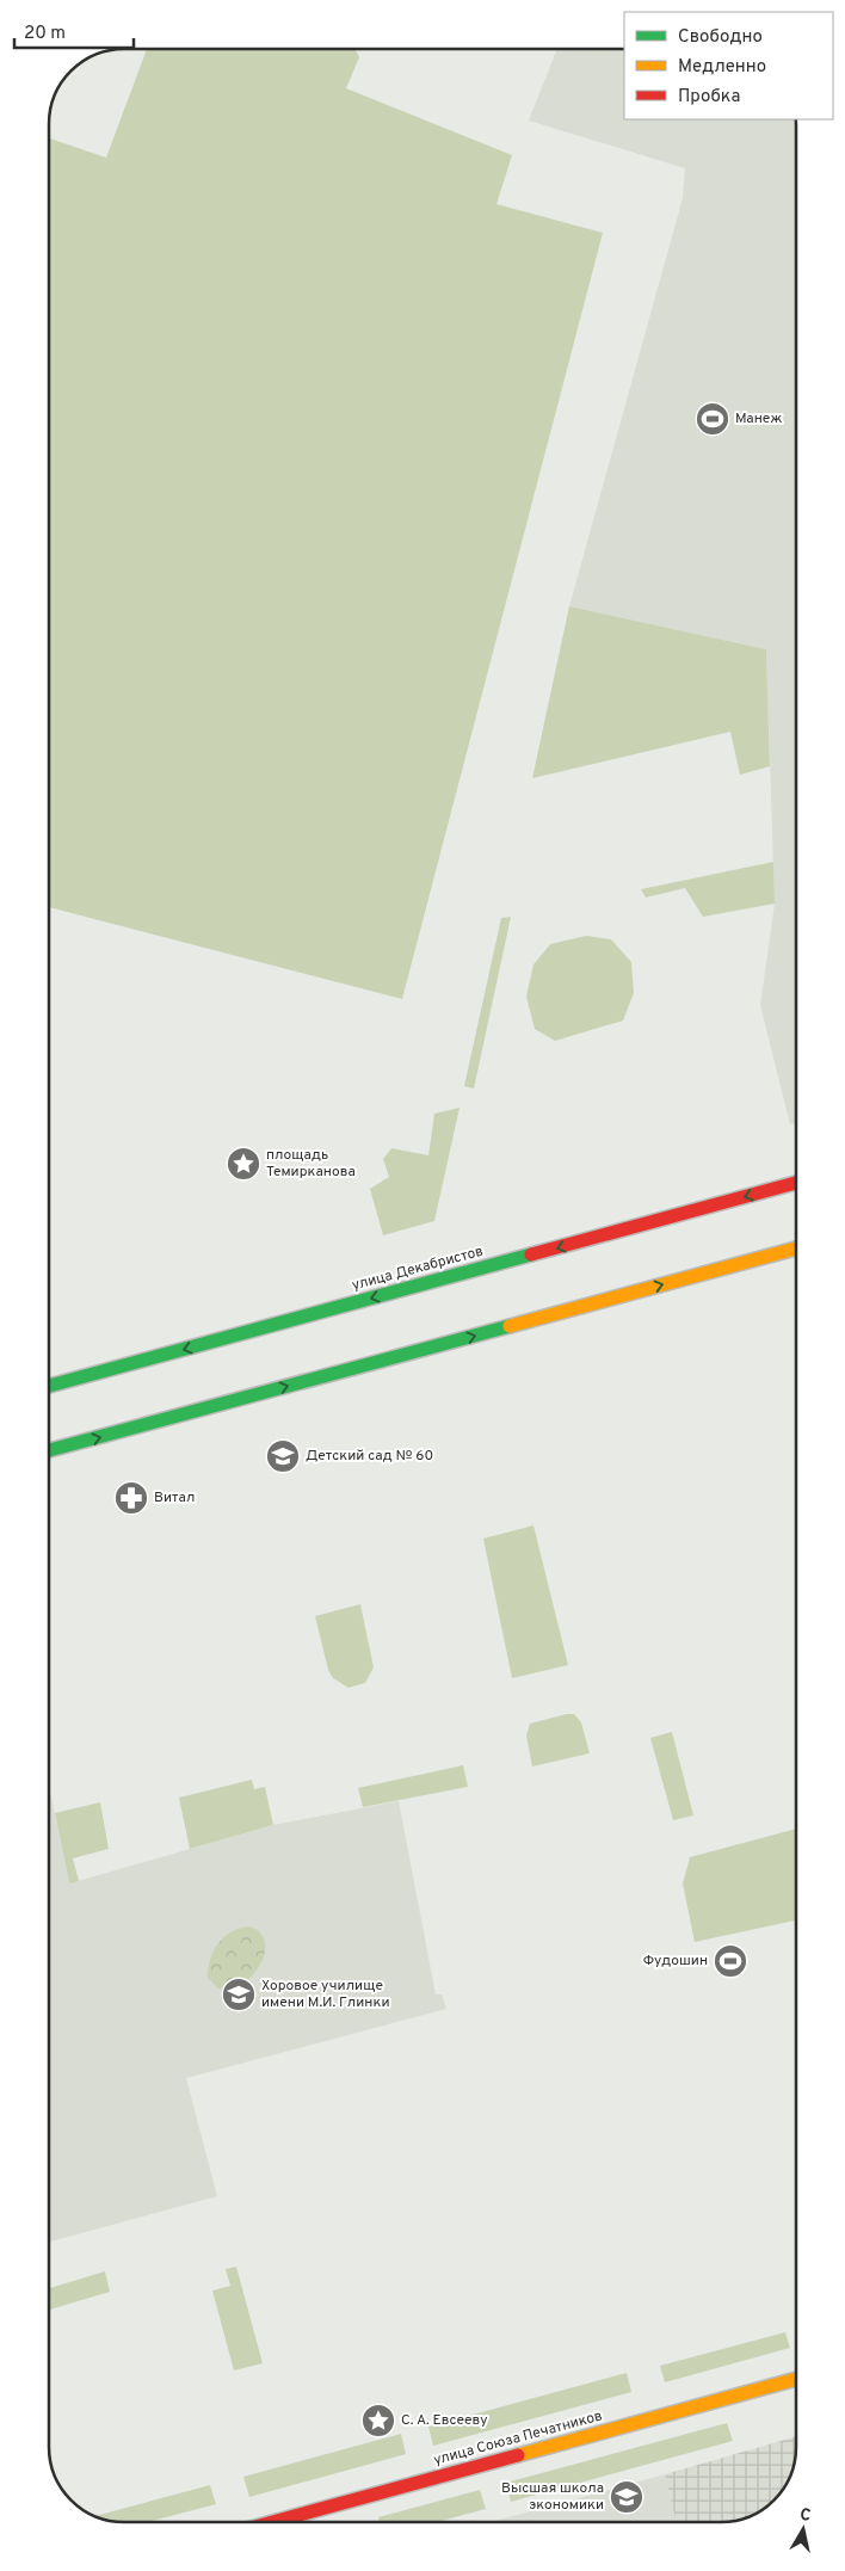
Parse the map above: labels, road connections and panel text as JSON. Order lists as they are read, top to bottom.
{
  "streets": {
    "main road": ["улица Декабристов", "улица Союза Печатников"]
  },
  "places": {
    "sports": ["Манеж", "Фудошин"],
    "place": ["площадь Темирканова", "С. А. Евсееву"],
    "school or university": ["Детский сад № 60", "Хоровое училище имени М.И. Глинки", "Высшая школа экономики"],
    "pharmacy": ["Витал"]
  },
  "legend": ["Свободно", "Медленно", "Пробка"],
  "scale_bar": "20 m",
  "north": "top"
}
